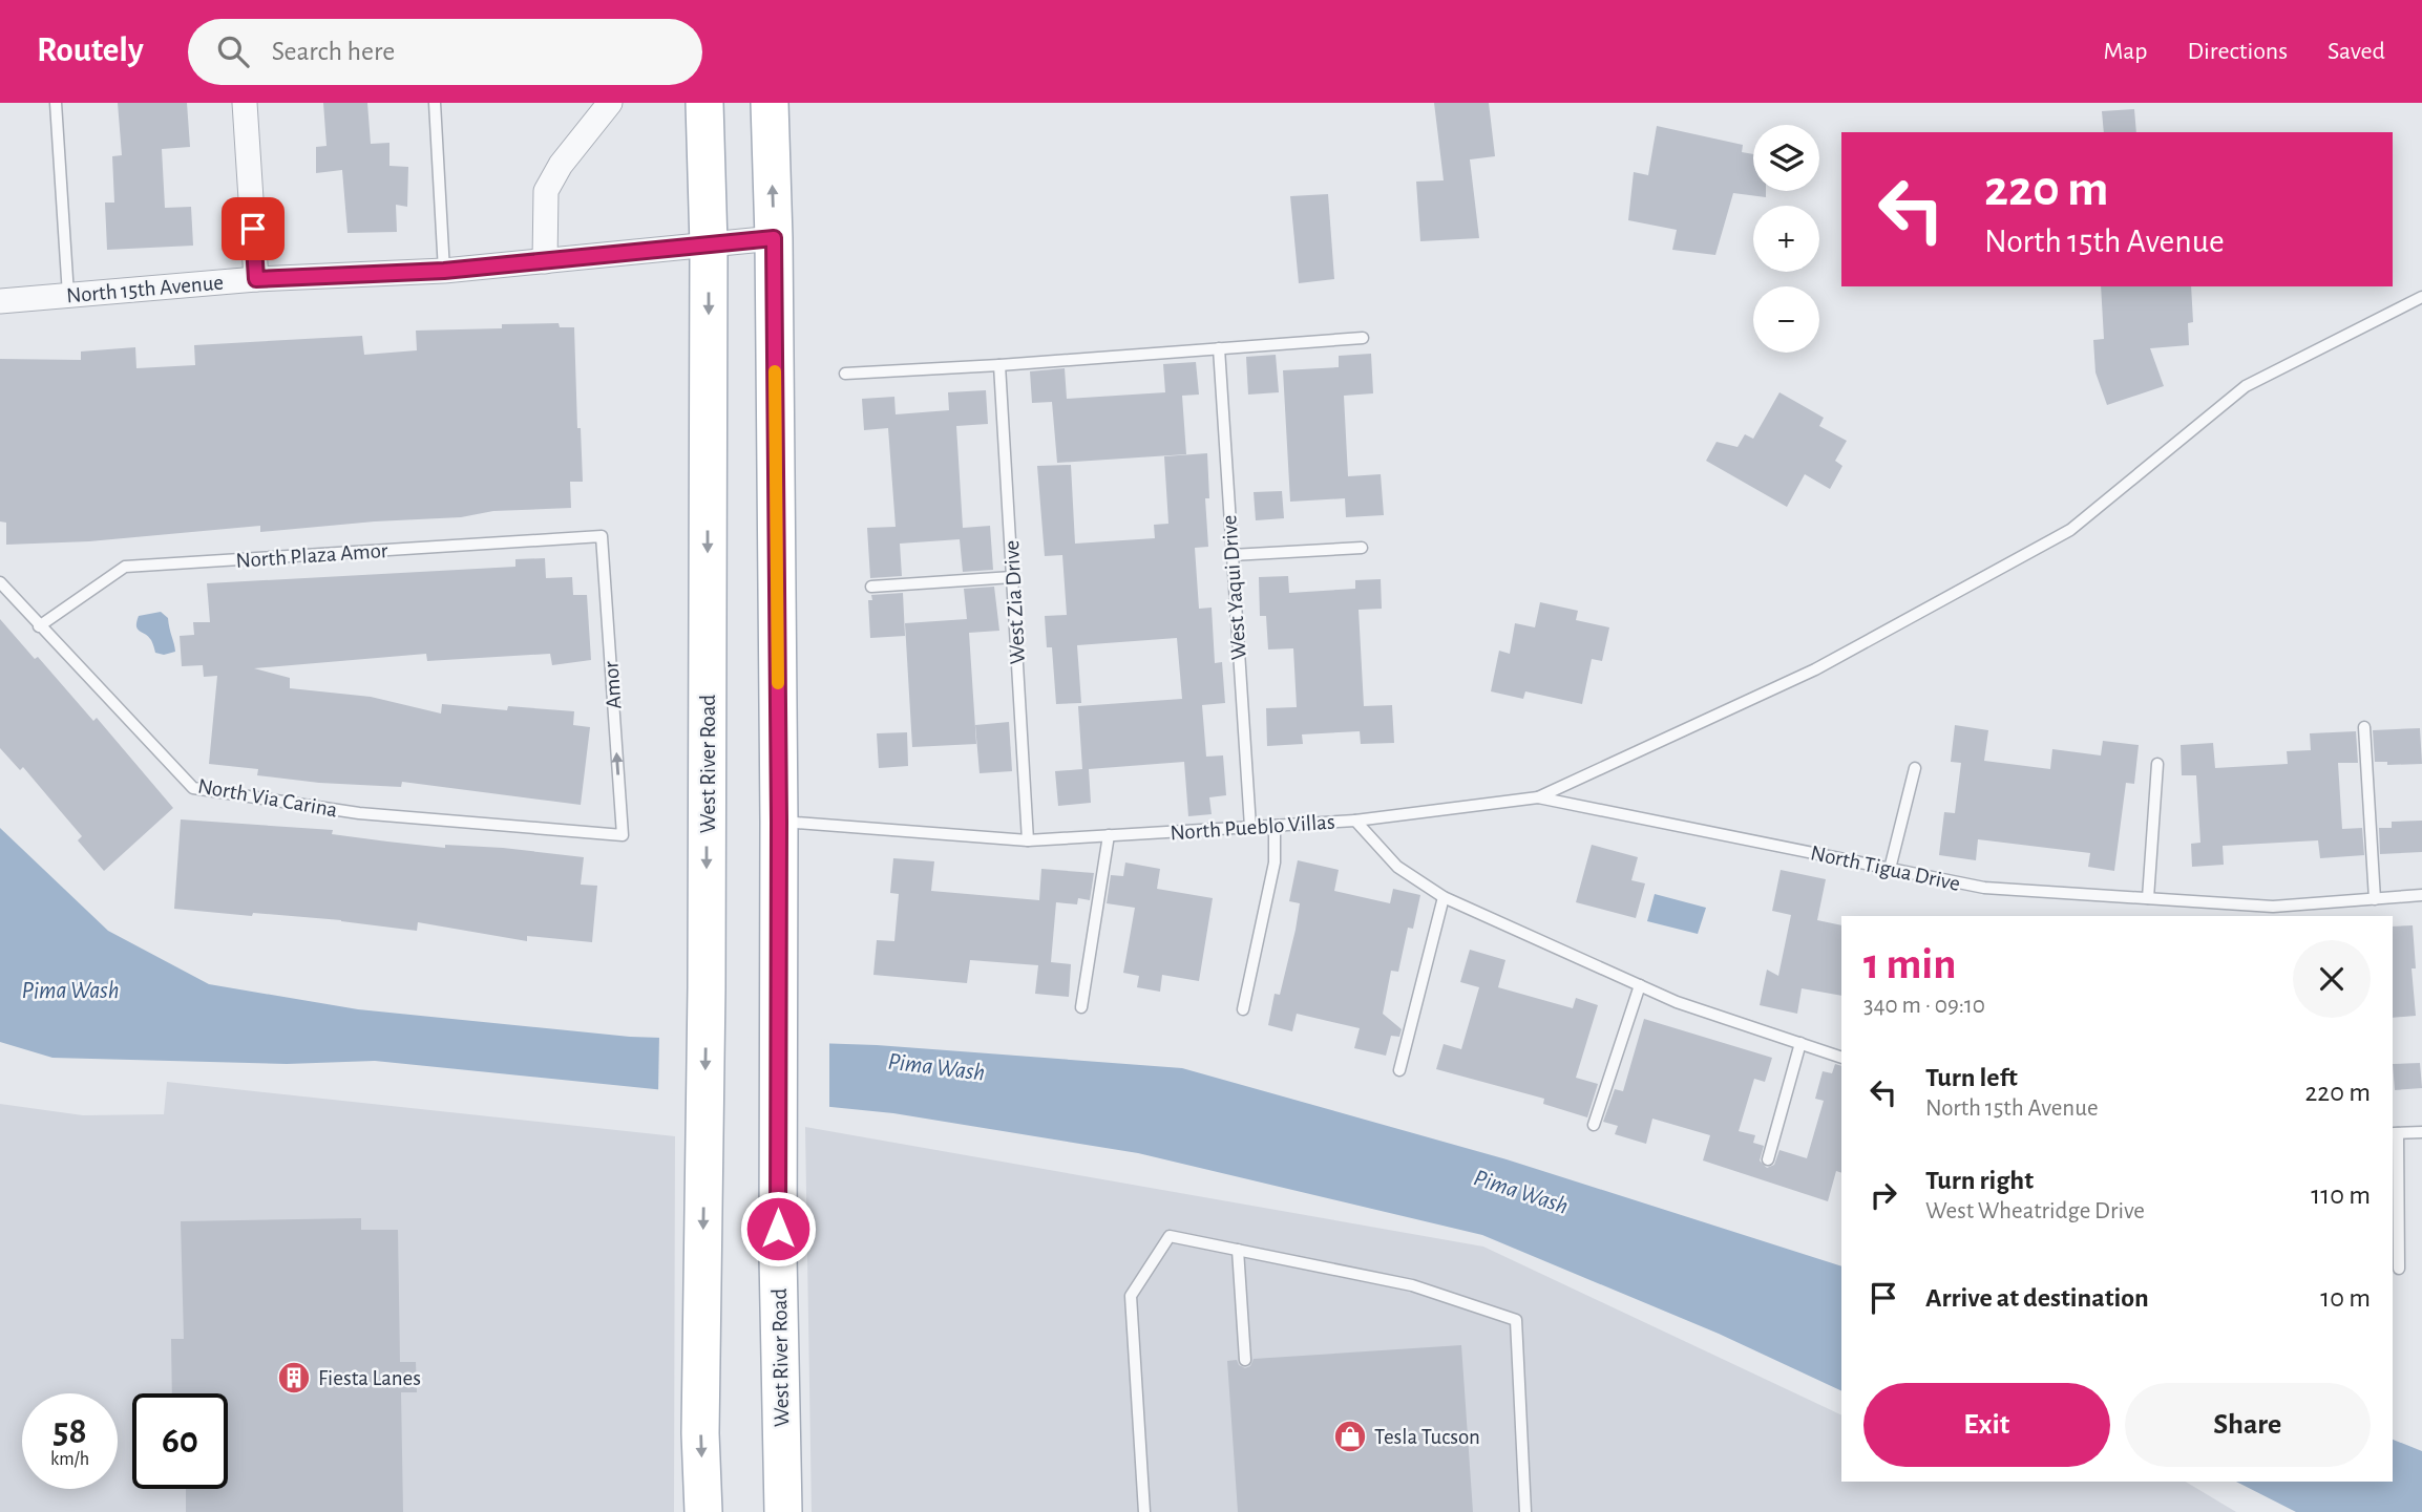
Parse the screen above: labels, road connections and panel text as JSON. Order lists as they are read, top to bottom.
{
  "streets": {
    "main road": ["West River Road"],
    "street": ["North 15th Avenue"],
    "lane": [
      "North Plaza Amor",
      "West Yaqui Drive",
      "West Zia Drive",
      "Amor",
      "North Via Carina",
      "North Pueblo Villas",
      "North Tigua Drive"
    ]
  },
  "crossings": [
    ["North 15th Avenue", "West River Road"],
    ["North Plaza Amor", "Amor"],
    ["North Plaza Amor", "North Via Carina"],
    ["West Yaqui Drive", "North Pueblo Villas"],
    ["West Zia Drive", "North Pueblo Villas"],
    ["Amor", "North Via Carina"],
    ["West River Road", "North Pueblo Villas"],
    ["North Pueblo Villas", "North Tigua Drive"]
  ],
  "one_way": ["Amor"],
  "water": ["Pima Wash"],
  "places": {
    "building": ["Fiesta Lanes"],
    "shop": ["Tesla Tucson"]
  },
  "page": {
    "header": "Routely",
    "search": "Search here",
    "nav": ["Map", "Directions", "Saved"],
    "map_buttons": ["+", "−"],
    "turn": ["220 m", "North 15th Avenue"],
    "heading": ["1 min", "340 m · 09:10"],
    "list": [
      {
        "name": "Turn left",
        "note": "North 15th Avenue",
        "value": "220 m"
      },
      {
        "name": "Turn right",
        "note": "West Wheatridge Drive",
        "value": "110 m"
      },
      {
        "name": "Arrive at destination",
        "value": "10 m"
      }
    ],
    "buttons": ["Exit", "Share"],
    "speed": "58 km/h",
    "limit": "60"
  }
}
